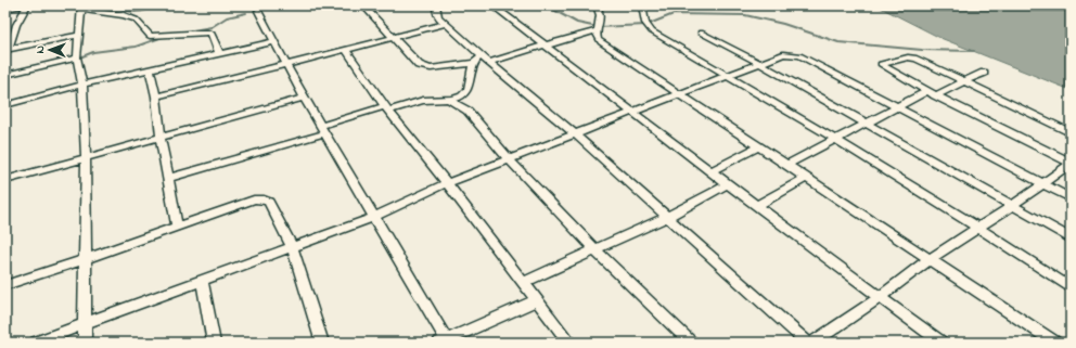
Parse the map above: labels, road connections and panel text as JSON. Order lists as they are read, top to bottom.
{
  "north": "left"
}
